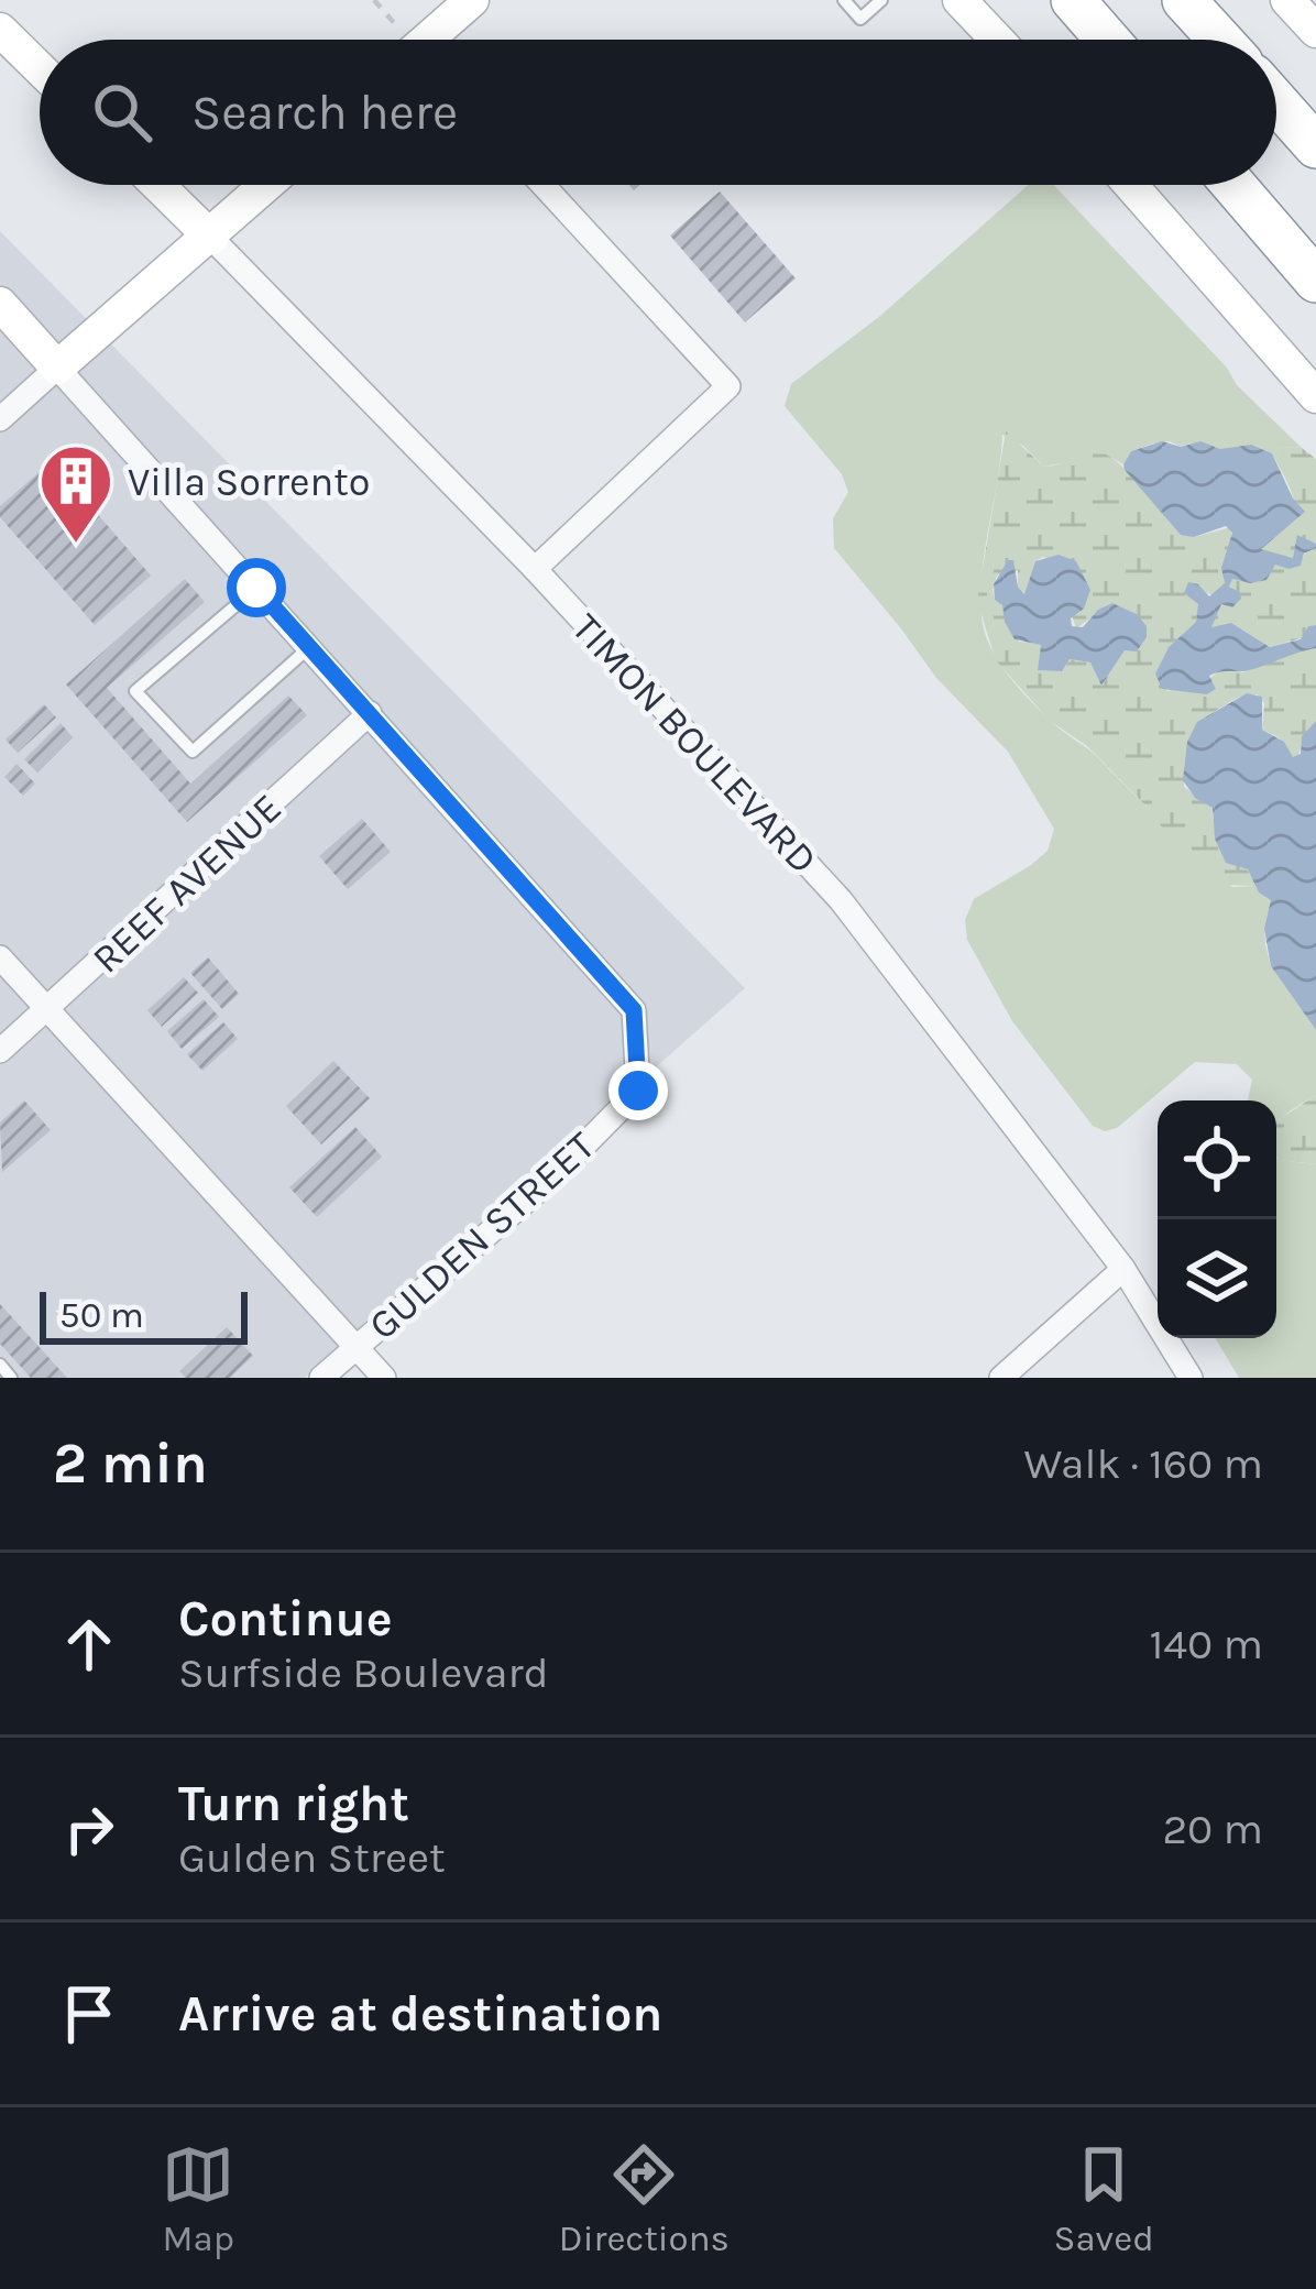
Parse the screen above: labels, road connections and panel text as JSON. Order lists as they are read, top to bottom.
{
  "streets": {
    "street": ["TIMON BOULEVARD", "REEF AVENUE", "GULDEN STREET"]
  },
  "crossings": [
    ["REEF AVENUE", "GULDEN STREET"]
  ],
  "places": {
    "building": ["Villa Sorrento"]
  },
  "scale_bar": "50 m",
  "page": {
    "search": "Search here",
    "scale": "50 m",
    "heading": ["2 min", "Walk · 160 m"],
    "list": [
      ["Continue", "Surfside Boulevard", "140 m"],
      ["Turn right", "Gulden Street", "20 m"],
      "Arrive at destination"
    ],
    "nav": ["Map", "Directions", "Saved"]
  }
}
